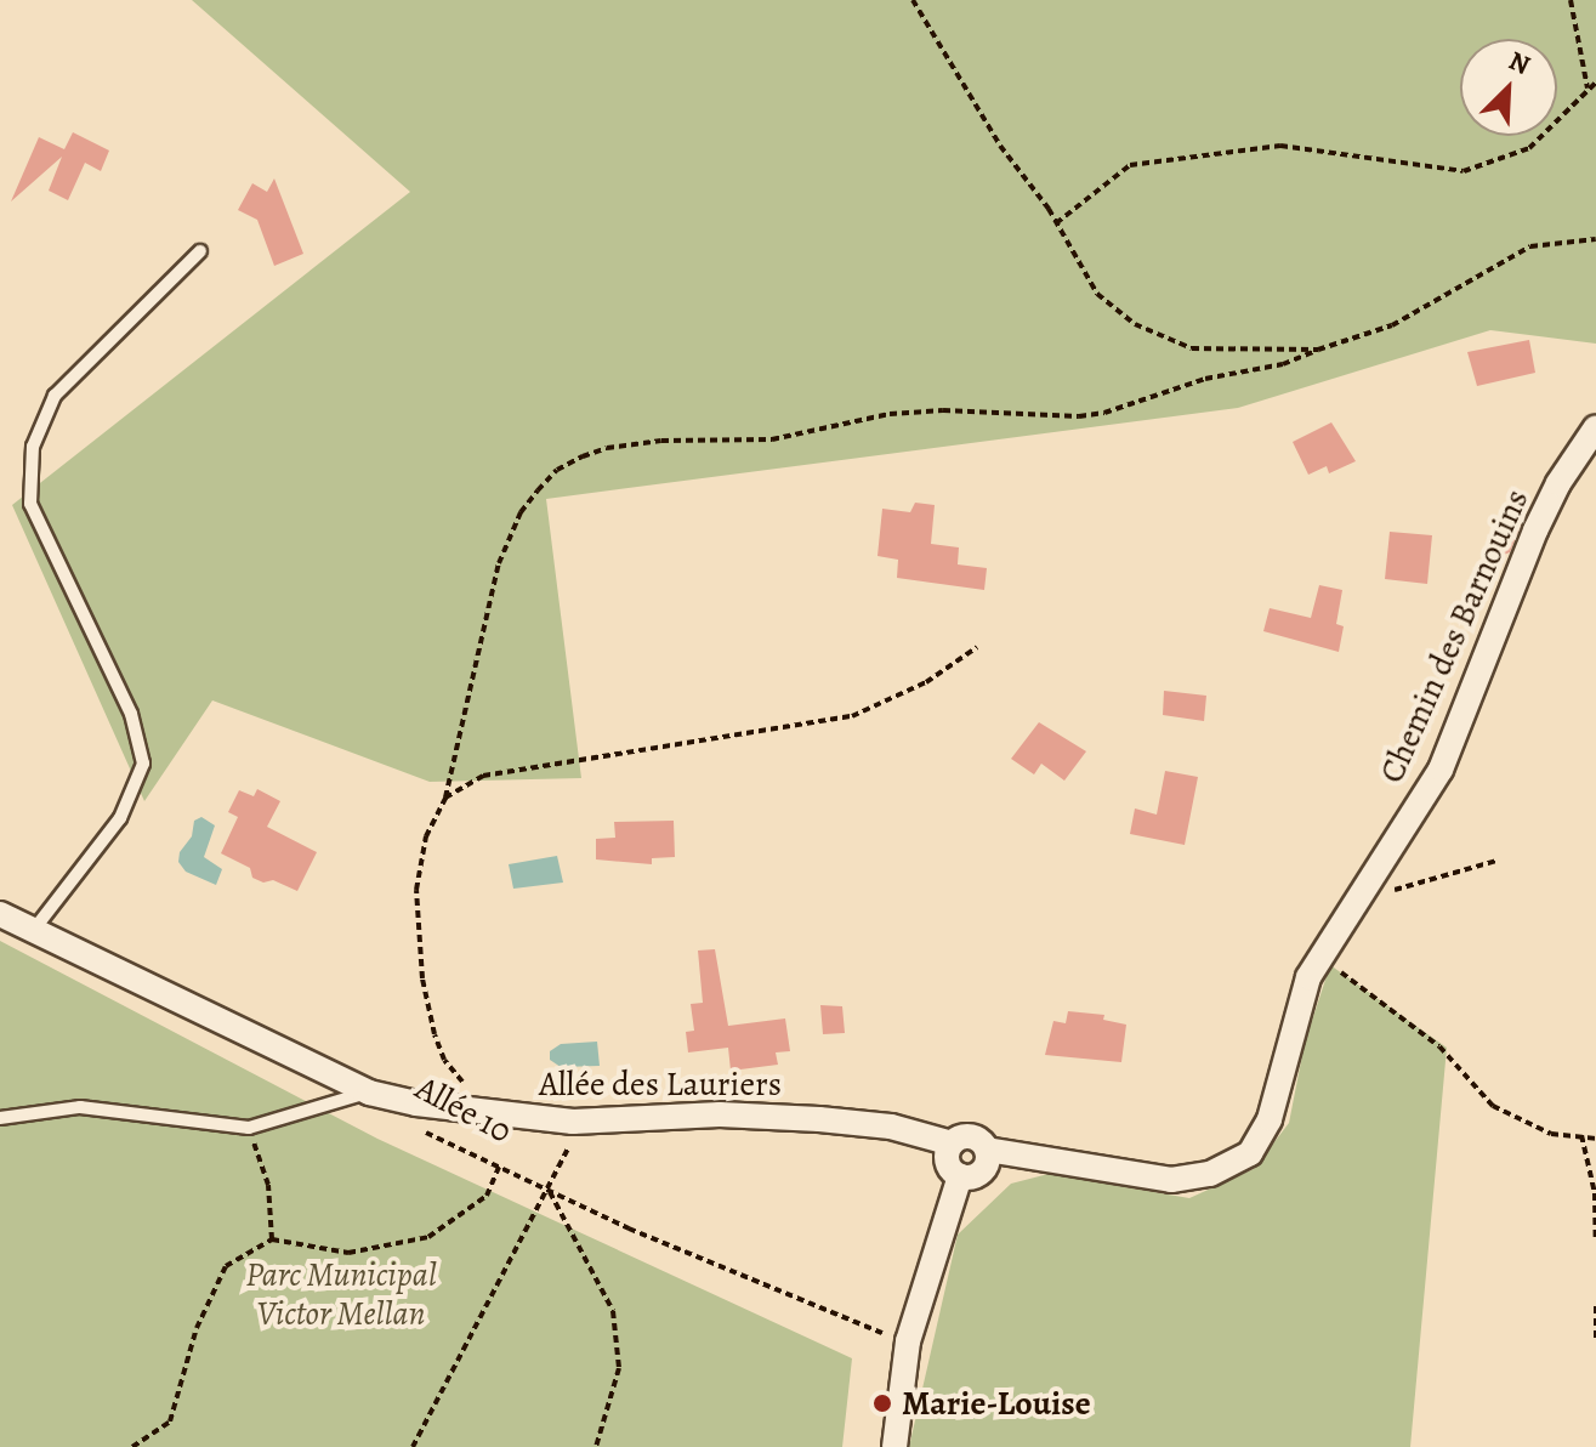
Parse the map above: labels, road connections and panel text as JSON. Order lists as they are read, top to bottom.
{
  "streets": {
    "street": ["Chemin des Barnouins", "Allée des Lauriers", "Allée 10"]
  },
  "crossings": [
    ["Chemin des Barnouins", "Allée des Lauriers"],
    ["Allée des Lauriers", "Allée 10"]
  ],
  "parks": ["Parc Municipal Victor Mellan"],
  "places": ["Marie-Louise"],
  "north": "top right"
}
